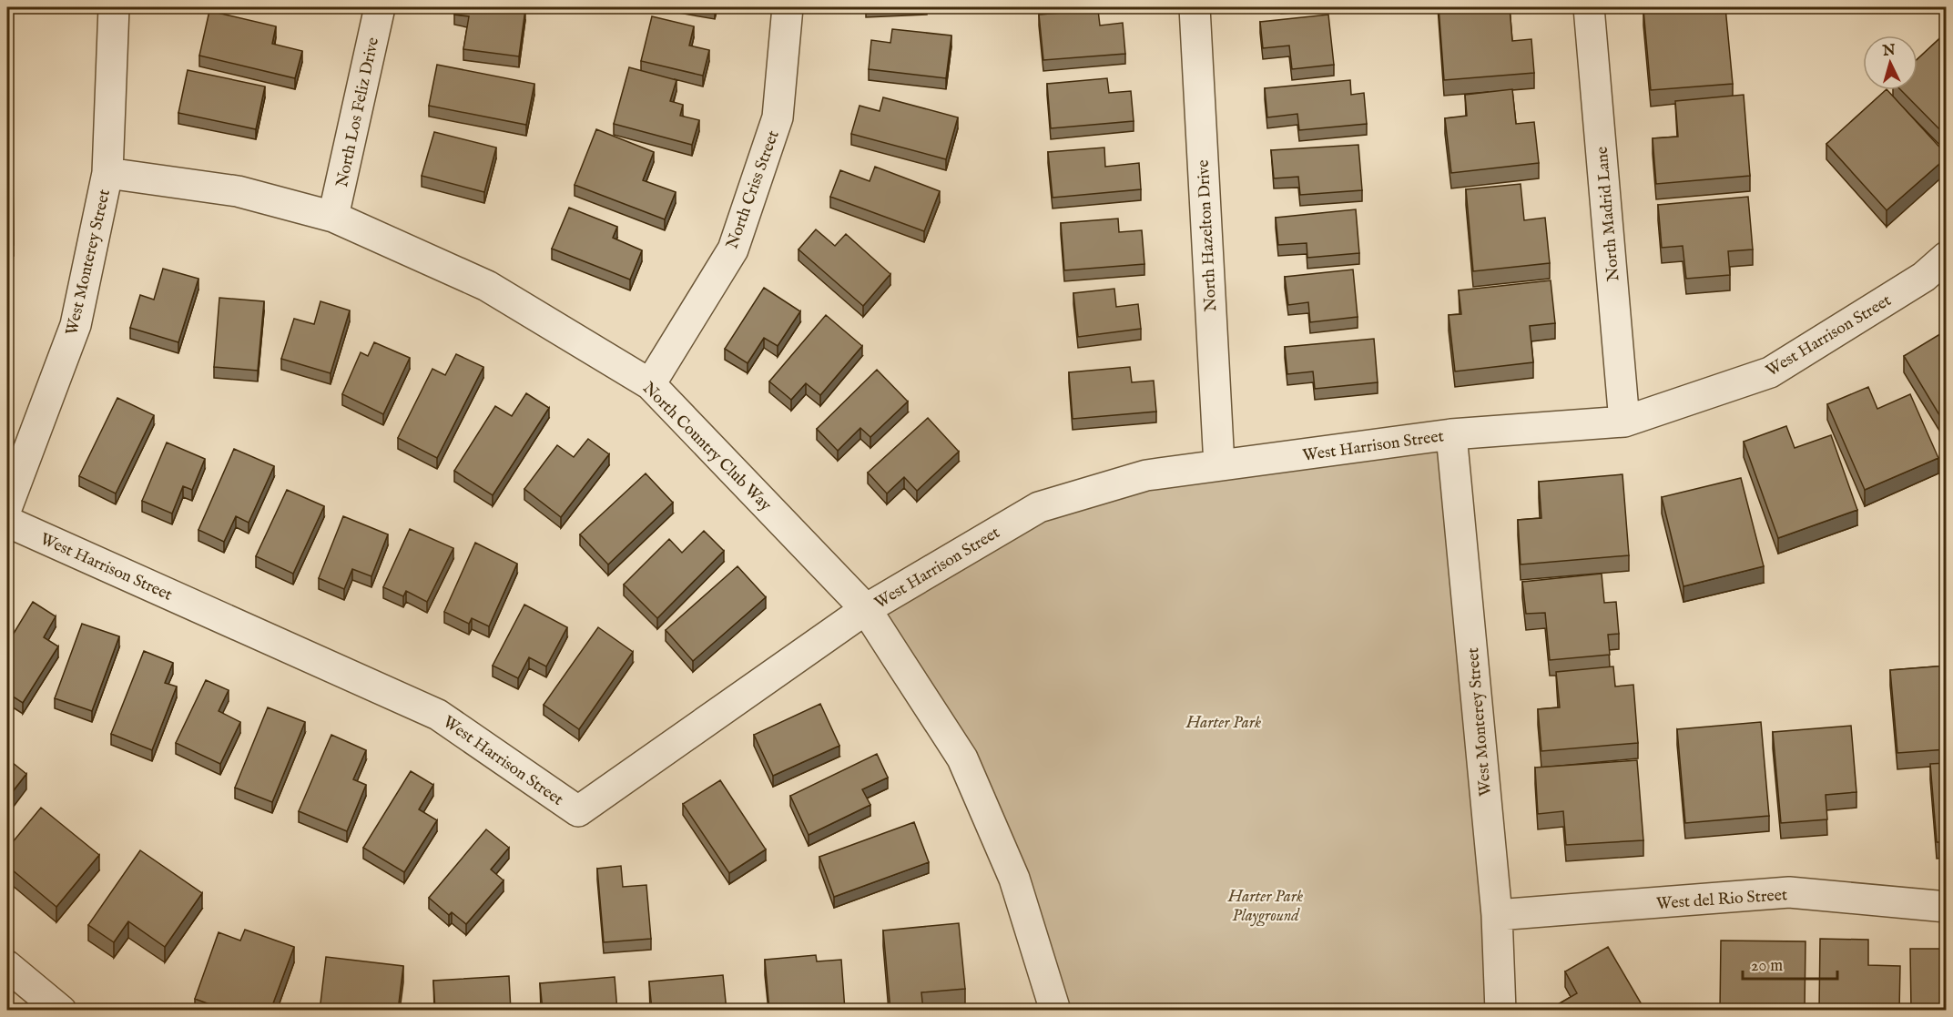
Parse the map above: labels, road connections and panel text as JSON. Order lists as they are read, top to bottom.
{
  "streets": {
    "street": [
      "North Los Feliz Drive",
      "North Criss Street",
      "North Madrid Lane",
      "North Hazelton Drive",
      "West Monterey Street",
      "West Harrison Street",
      "North Country Club Way",
      "West del Rio Street"
    ]
  },
  "crossings": [
    ["North Los Feliz Drive", "North Country Club Way"],
    ["North Criss Street", "North Country Club Way"],
    ["North Madrid Lane", "West Harrison Street"],
    ["North Hazelton Drive", "West Harrison Street"],
    ["West Monterey Street", "West Harrison Street"],
    ["West Monterey Street", "North Country Club Way"],
    ["West Monterey Street", "West del Rio Street"],
    ["West Harrison Street", "North Country Club Way"]
  ],
  "parks": ["Harter Park", "Harter Park Playground"],
  "scale_bar": "20 m",
  "north": "top"
}
